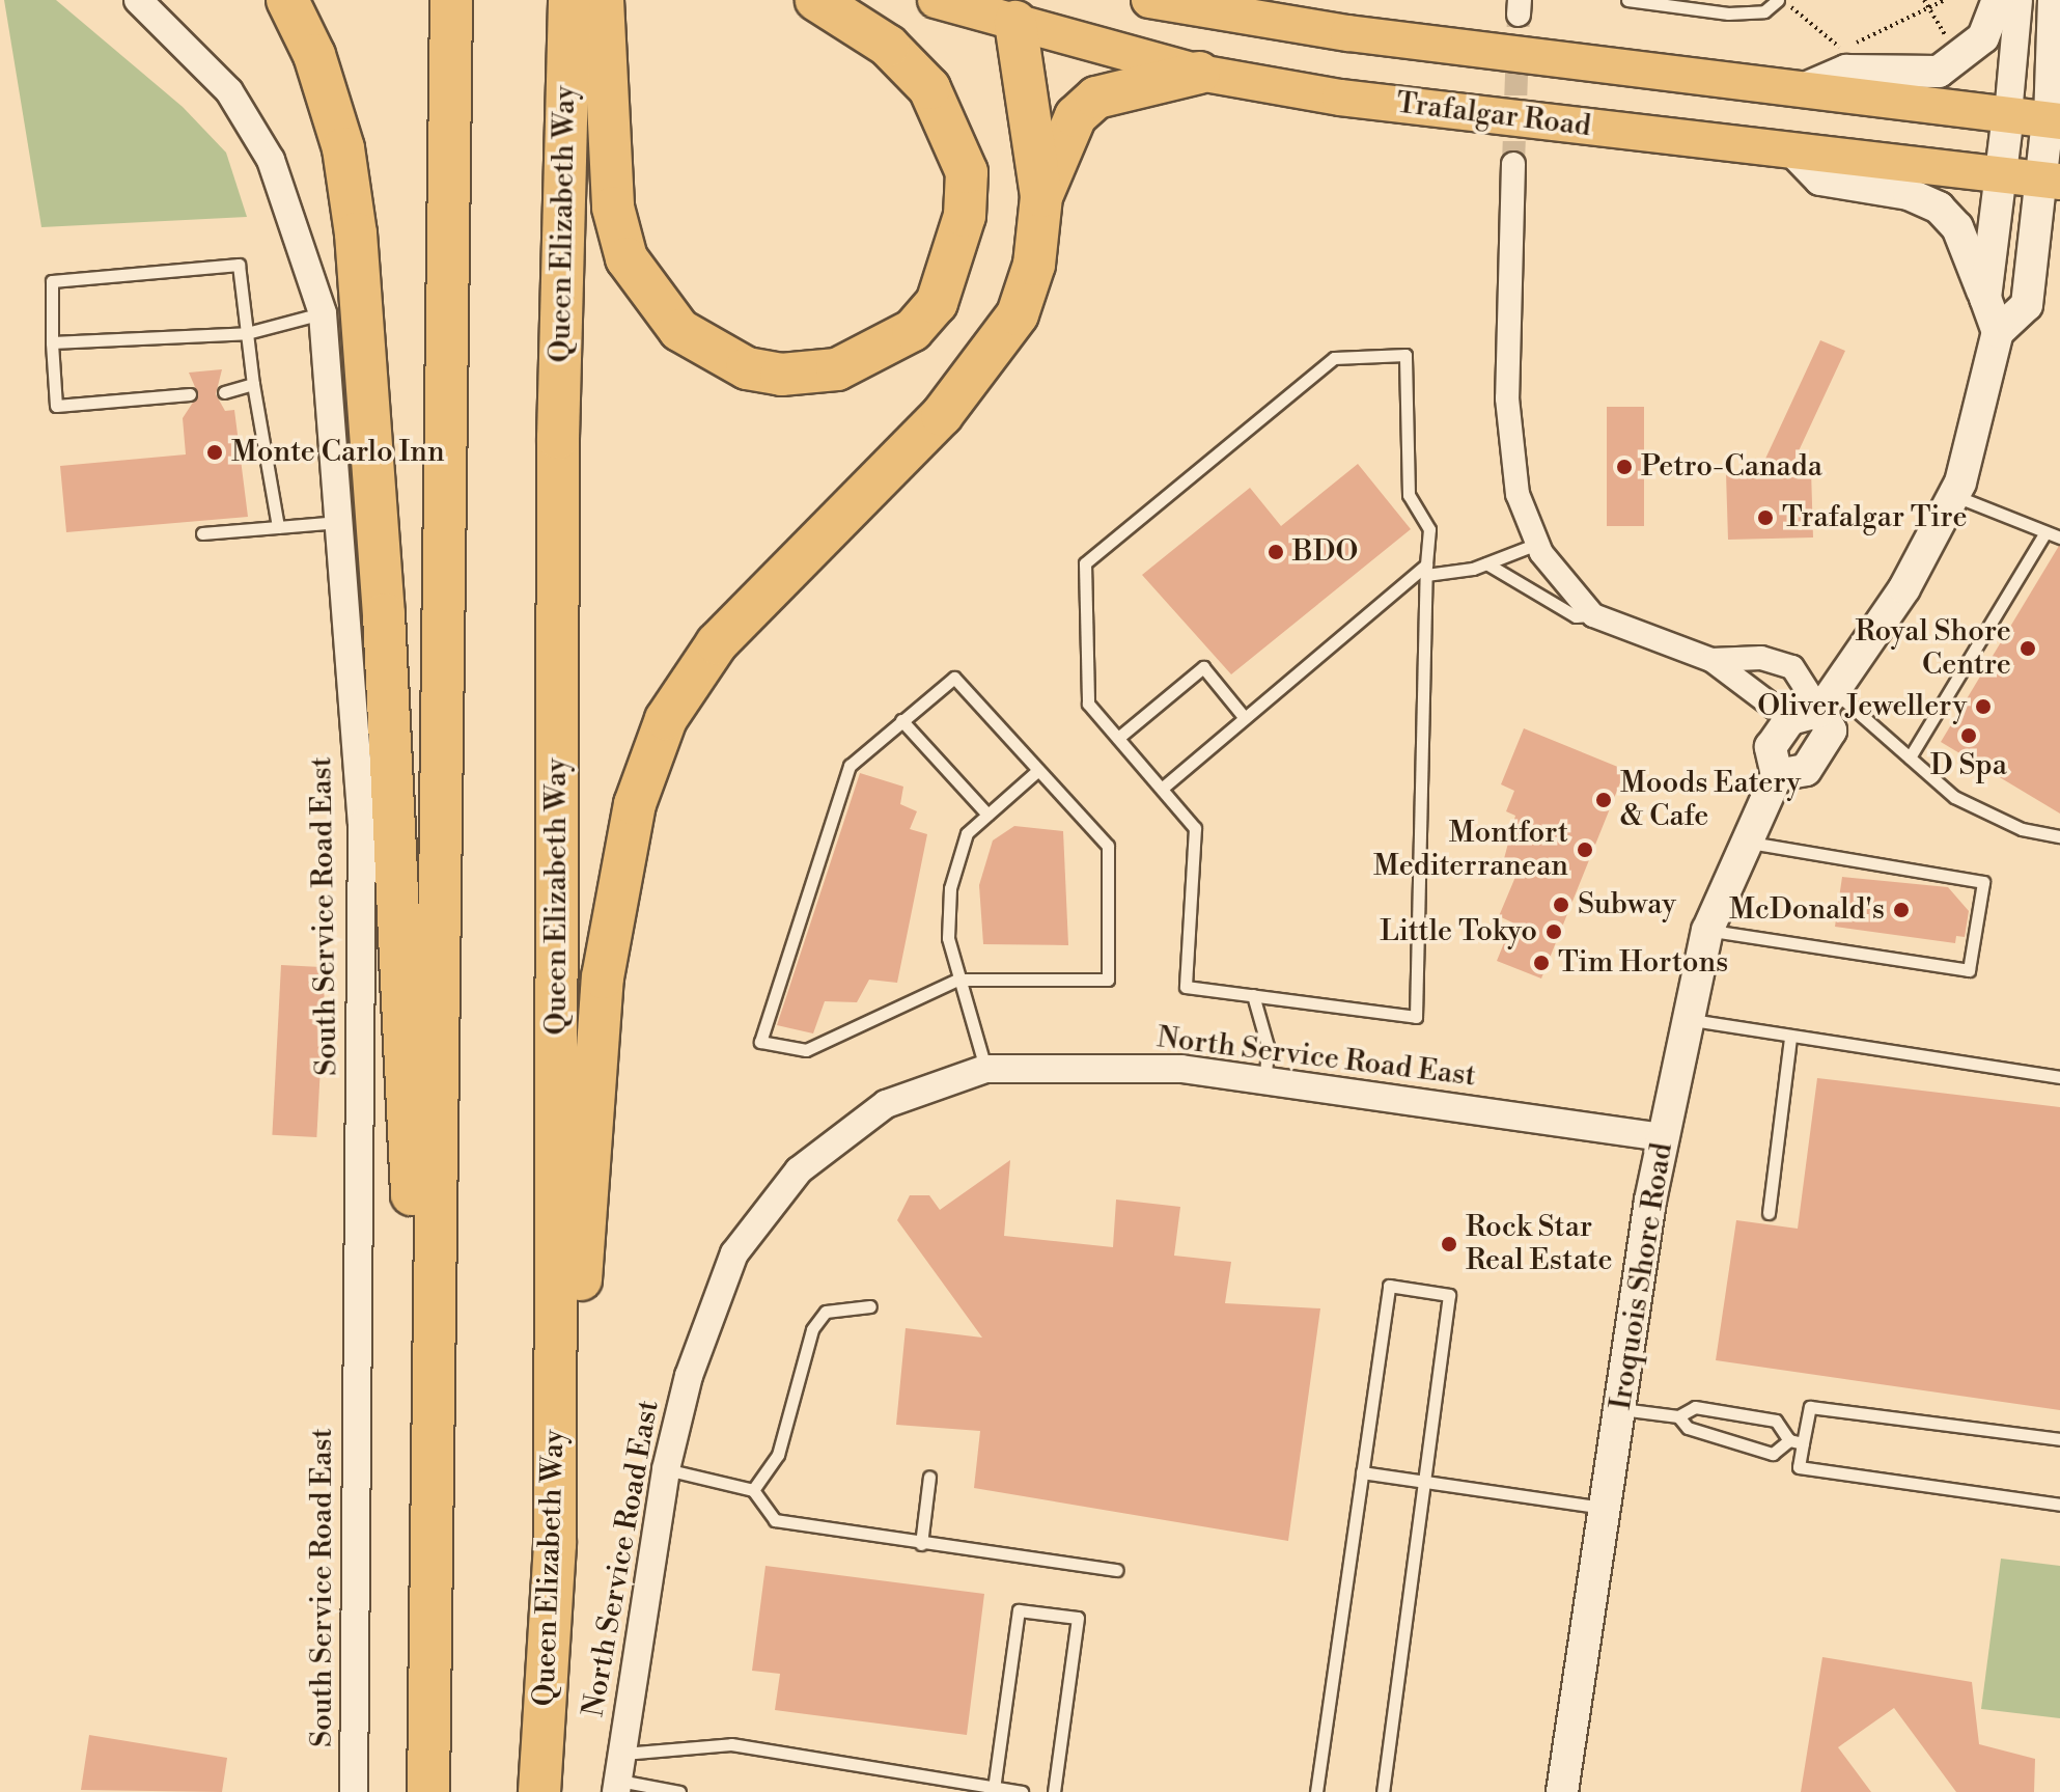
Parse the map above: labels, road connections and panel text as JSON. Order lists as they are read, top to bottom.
{
  "streets": {
    "highway": ["Queen Elizabeth Way"],
    "main road": ["Trafalgar Road", "Iroquois Shore Road"],
    "street": ["South Service Road East", "North Service Road East"]
  },
  "crossings": [
    ["North Service Road East", "Iroquois Shore Road"]
  ],
  "places": [
    "Monte Carlo Inn",
    "Petro-Canada",
    "Trafalgar Tire",
    "BDO",
    "Royal Shore Centre",
    "Oliver Jewellery",
    "D Spa",
    "Moods Eatery & Cafe",
    "Montfort Mediterranean",
    "Subway",
    "McDonald's",
    "Little Tokyo",
    "Tim Hortons",
    "Rock Star Real Estate"
  ]
}
